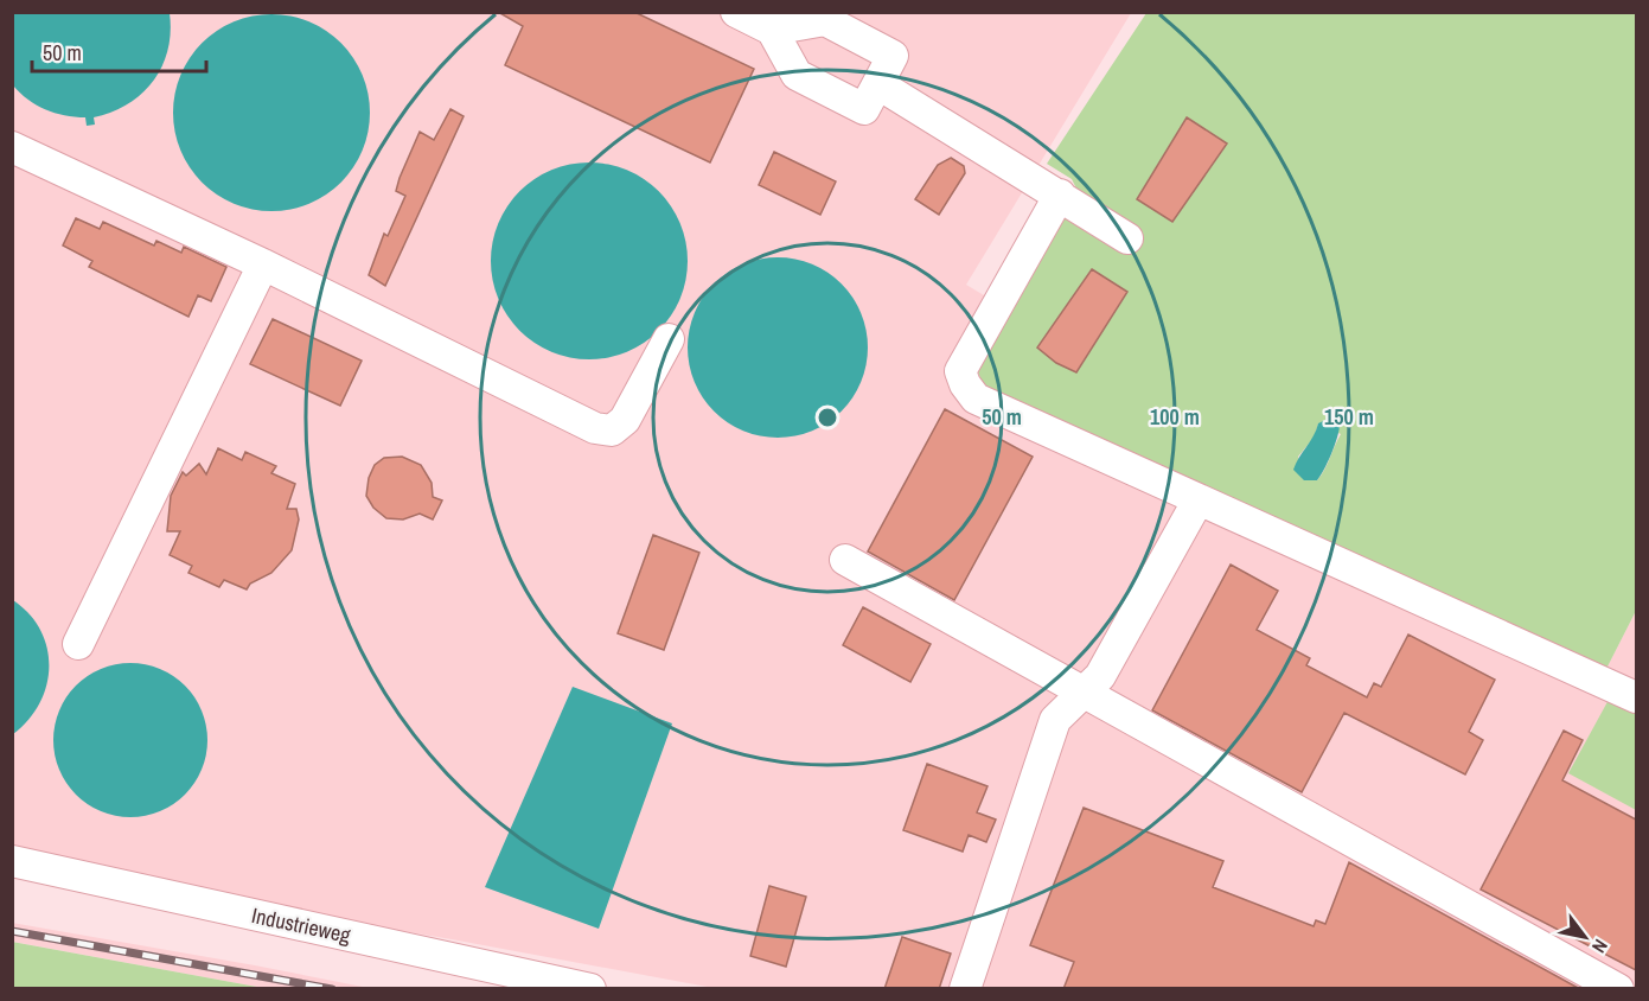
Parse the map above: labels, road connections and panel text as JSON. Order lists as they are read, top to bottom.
{
  "streets": {
    "street": ["Industrieweg"]
  },
  "scale_bar": "50 m",
  "north": "bottom right",
  "rings": ["50 m", "100 m", "150 m"]
}
